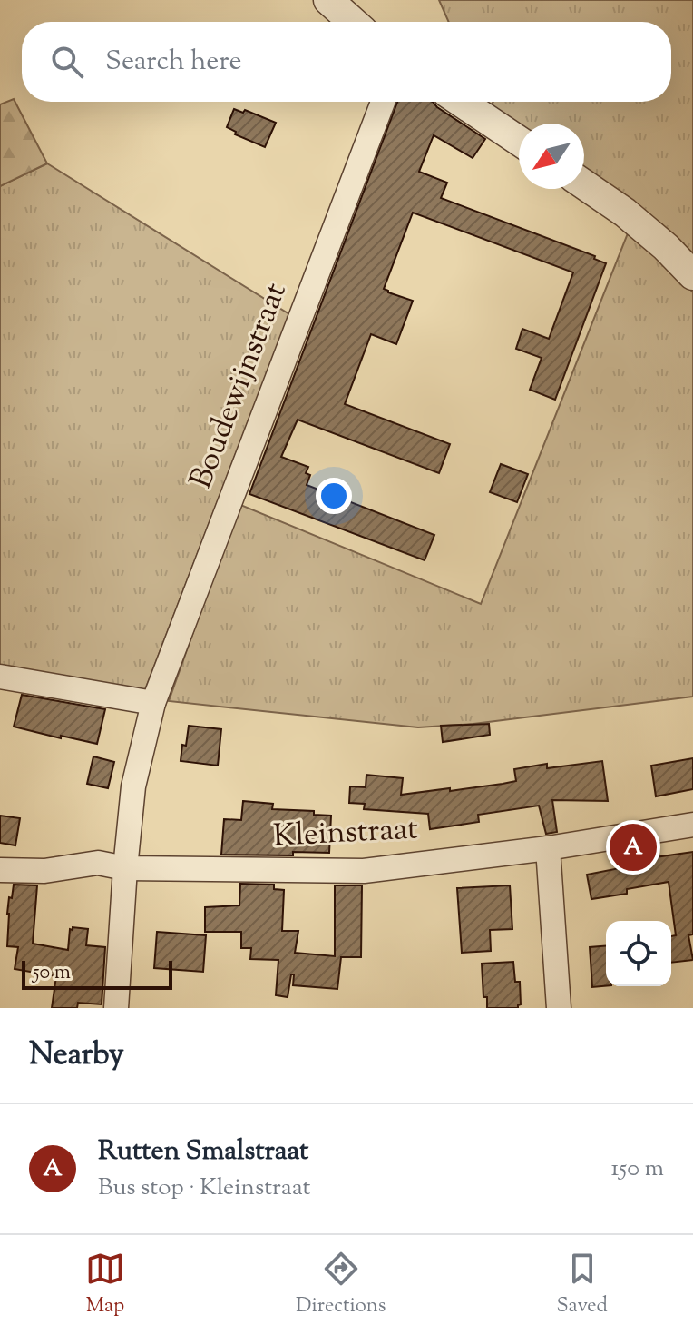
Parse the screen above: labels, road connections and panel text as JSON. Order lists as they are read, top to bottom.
{
  "streets": {
    "street": ["Boudewijnstraat", "Kleinstraat"]
  },
  "crossings": [
    ["Boudewijnstraat", "Kleinstraat"]
  ],
  "scale_bar": "50 m",
  "north": "bottom left",
  "page": {
    "search": "Search here",
    "pins": "A",
    "scale": "50 m",
    "heading": "Nearby",
    "list": [
      {
        "mark": "A",
        "name": "Rutten Smalstraat",
        "note": "Bus stop · Kleinstraat",
        "value": "150 m"
      }
    ],
    "nav": ["Map", "Directions", "Saved"]
  }
}
